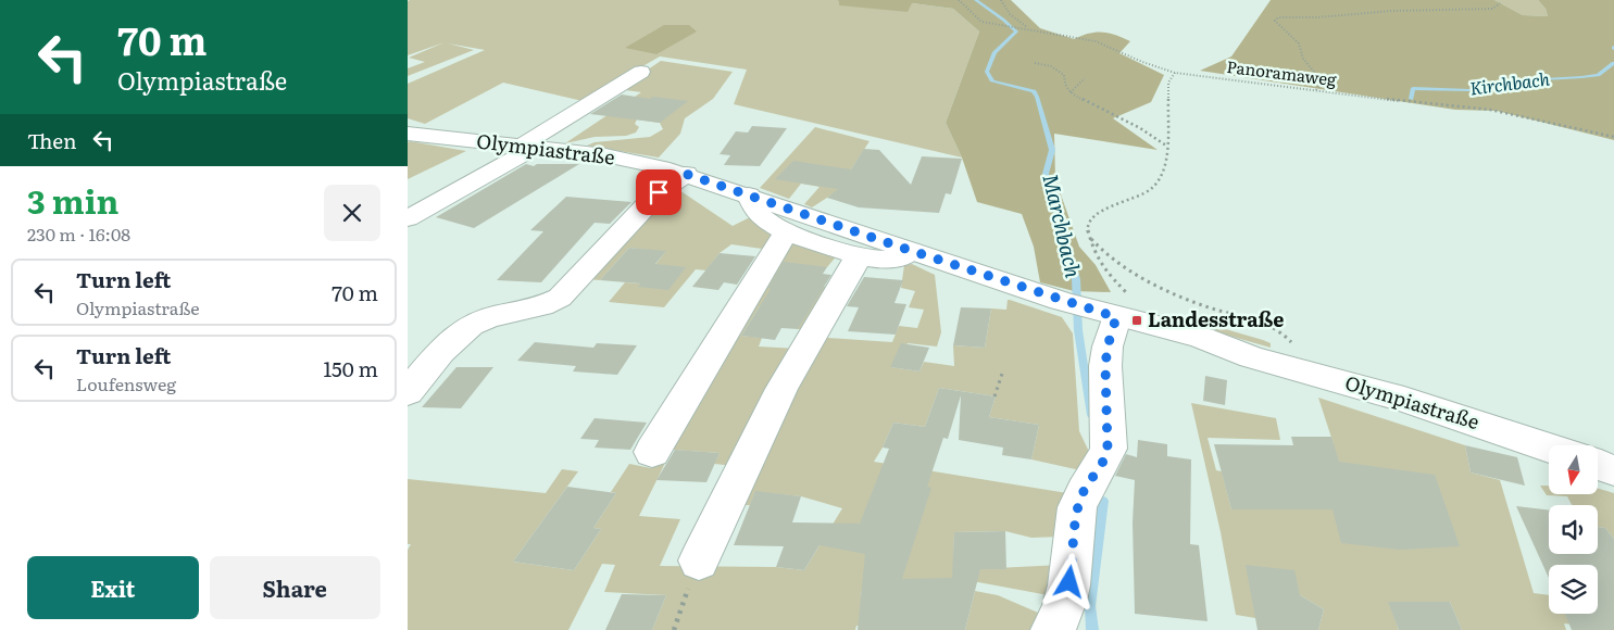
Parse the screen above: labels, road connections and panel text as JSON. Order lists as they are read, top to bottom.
{
  "streets": {
    "main road": ["Olympiastraße"],
    "path": ["Panoramaweg"]
  },
  "water": ["Kirchbach", "Marchbach"],
  "places": {
    "transit": ["Landesstraße"]
  },
  "north": "bottom",
  "page": {
    "turn": ["70 m", "Olympiastraße"],
    "then": "Then",
    "heading": ["3 min", "230 m · 16:08"],
    "list": [
      {
        "name": "Turn left",
        "note": "Olympiastraße",
        "value": "70 m"
      },
      {
        "name": "Turn left",
        "note": "Loufensweg",
        "value": "150 m"
      }
    ],
    "buttons": ["Exit", "Share"]
  }
}
